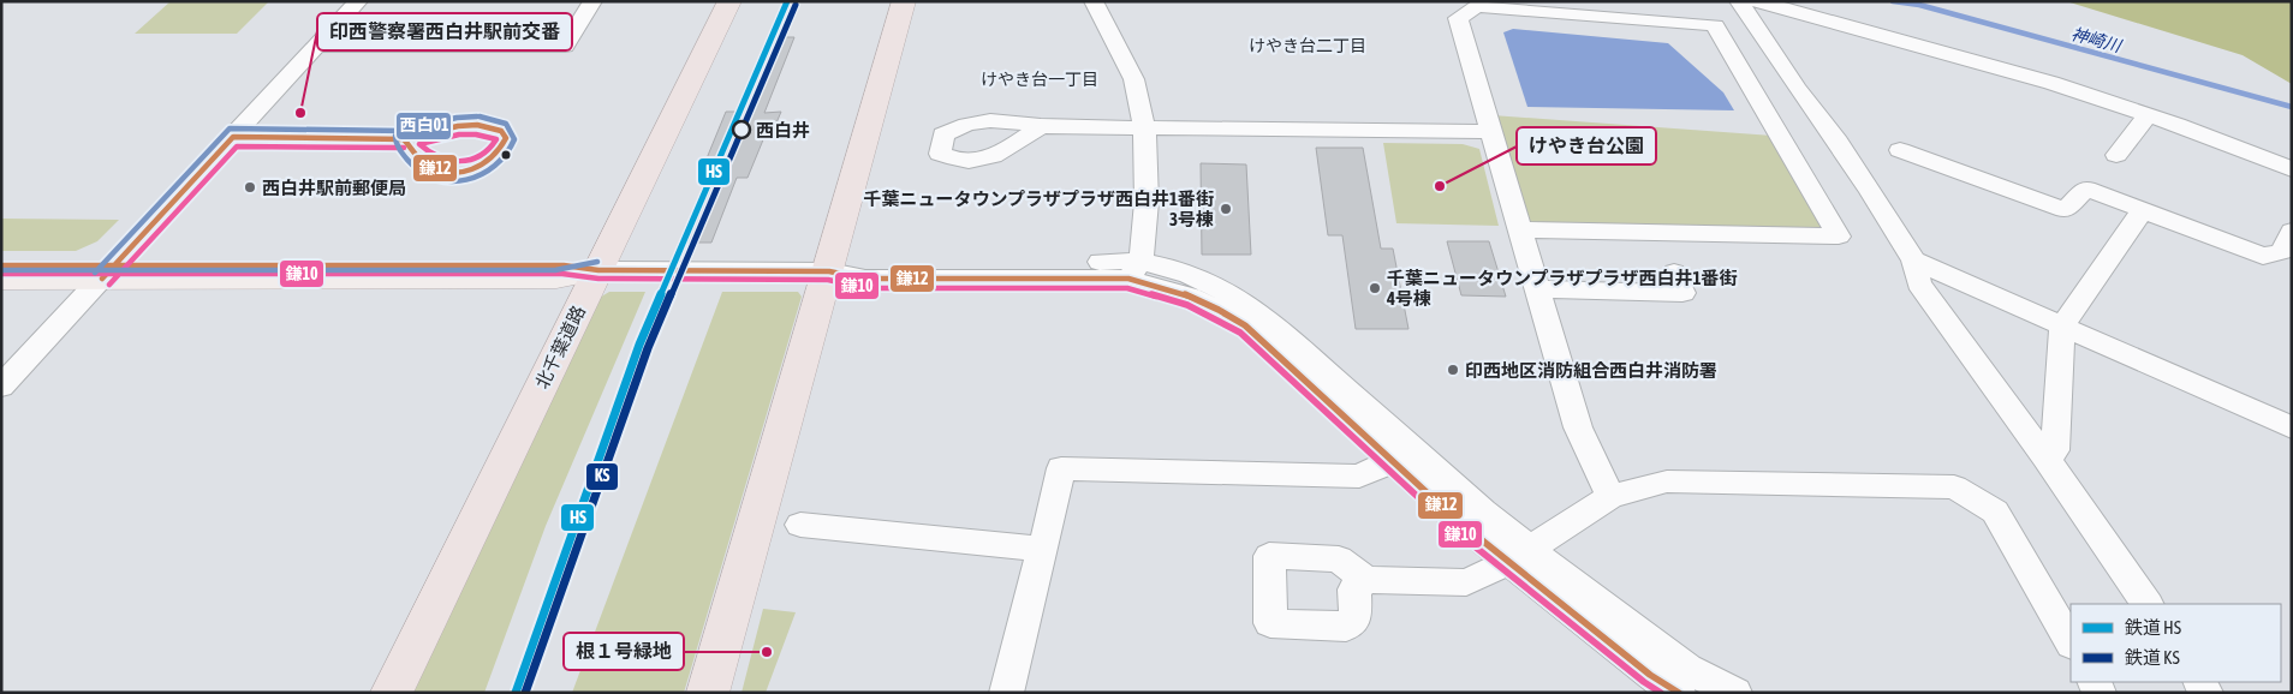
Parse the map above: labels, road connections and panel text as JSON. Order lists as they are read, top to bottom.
{
  "streets": {
    "highway": ["北千葉道路"]
  },
  "districts": ["けやき台二丁目", "けやき台一丁目"],
  "water": ["神崎川"],
  "places": [
    "印西警察署西白井駅前交番",
    "西白井",
    "けやき台公園",
    "西白井駅前郵便局",
    "千葉ニュータウンプラザプラザ西白井1番街 3号棟",
    "千葉ニュータウンプラザプラザ西白井1番街 4号棟",
    "印西地区消防組合西白井消防署",
    "根１号緑地"
  ],
  "lines": [
    "rail line HS",
    "rail line KS",
    "transit line 西白01",
    "transit line 鎌12",
    "transit line 鎌10"
  ],
  "legend": ["鉄道 HS", "鉄道 KS"]
}
